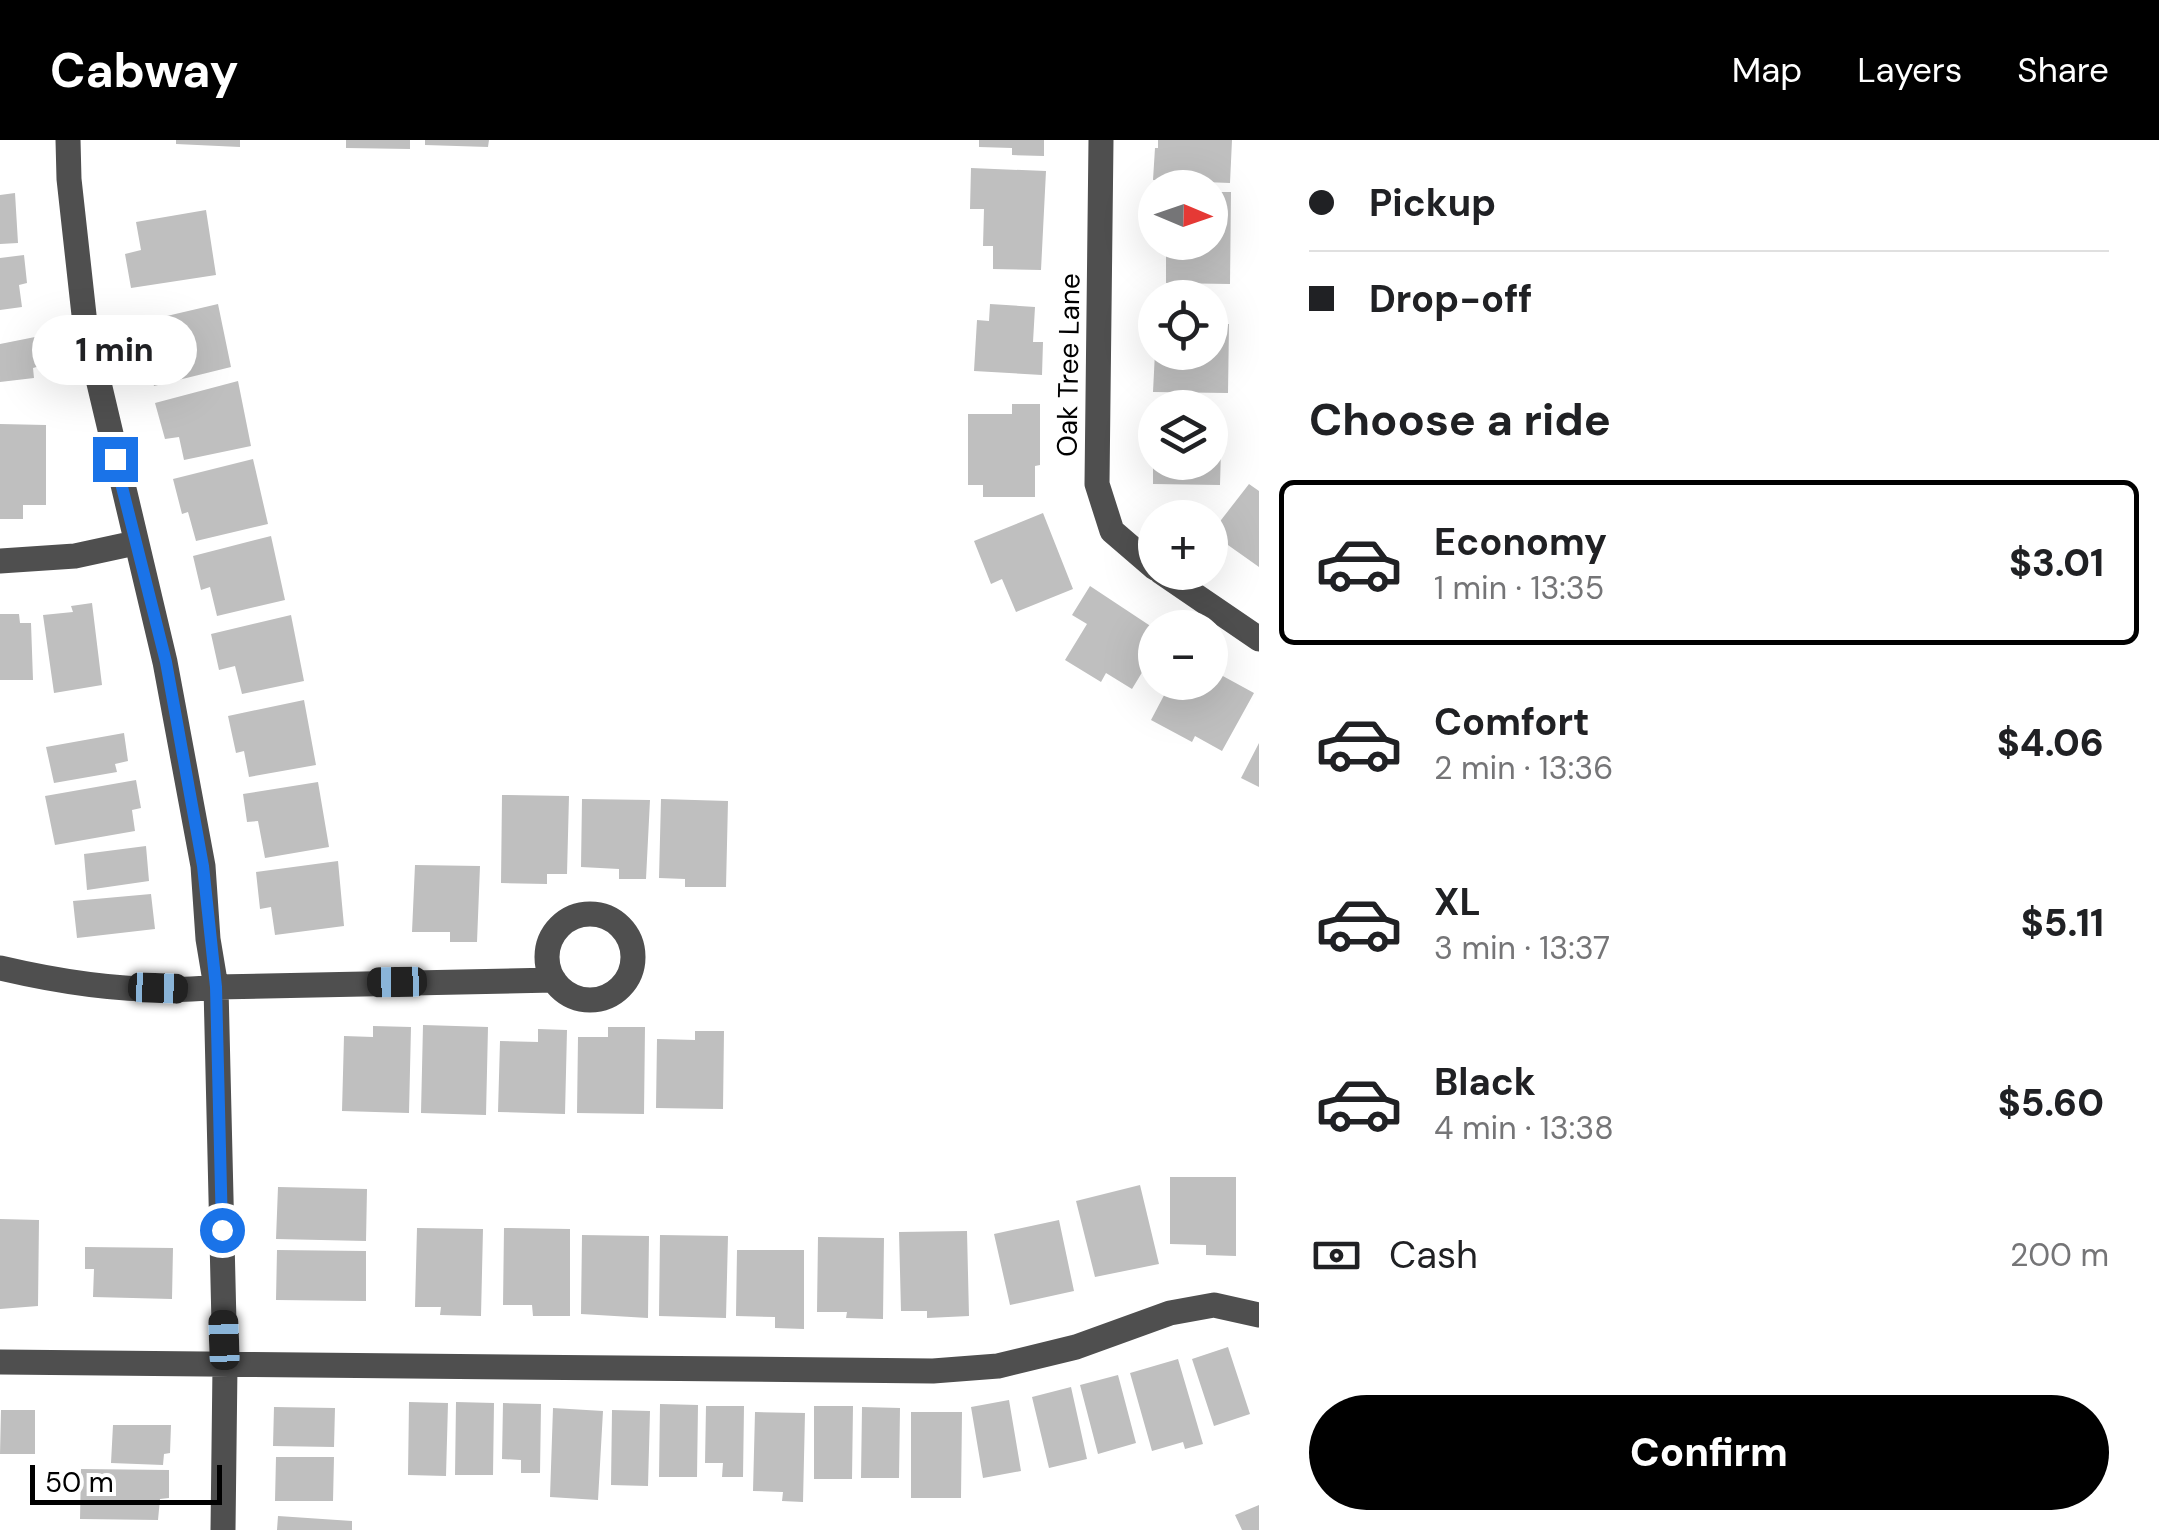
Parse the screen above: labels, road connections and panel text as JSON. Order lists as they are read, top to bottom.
{
  "streets": {
    "street": ["Oak Tree Lane"]
  },
  "scale_bar": "50 m",
  "north": "right",
  "page": {
    "header": "Cabway",
    "nav": ["Map", "Layers", "Share"],
    "banner": ["Pickup", "Drop-off"],
    "map_buttons": ["+", "−"],
    "bubble": "1 min",
    "heading": "Choose a ride",
    "list": [
      {
        "name": "Economy",
        "note": "1 min · 13:35",
        "value": "$3.01"
      },
      {
        "name": "Comfort",
        "note": "2 min · 13:36",
        "value": "$4.06"
      },
      {
        "name": "XL",
        "note": "3 min · 13:37",
        "value": "$5.11"
      },
      {
        "name": "Black",
        "note": "4 min · 13:38",
        "value": "$5.60"
      }
    ],
    "pay": ["Cash", "200 m"],
    "buttons": "Confirm",
    "scale": "50 m"
  }
}
